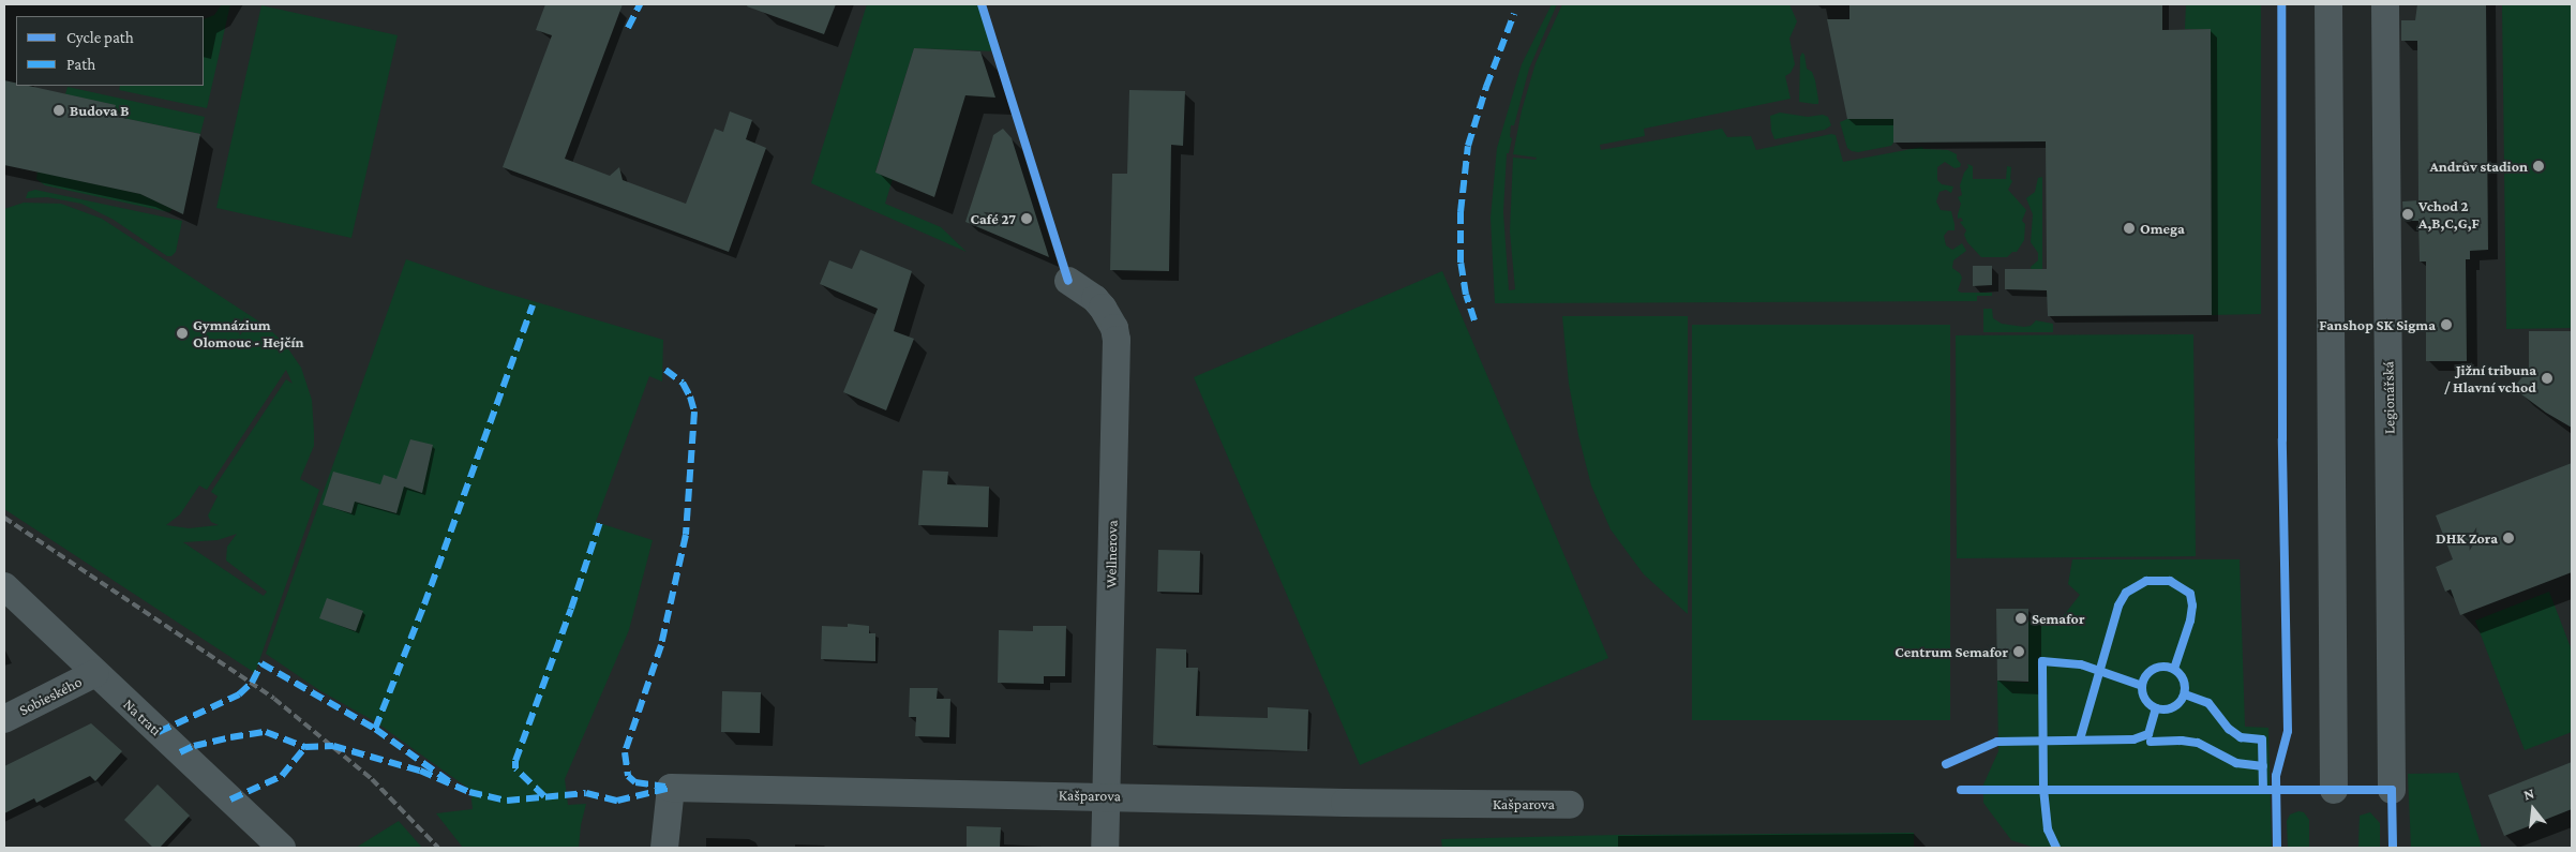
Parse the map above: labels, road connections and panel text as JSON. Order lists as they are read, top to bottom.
{
  "streets": {
    "street": [
      "Legionářská",
      "Wellnerova",
      "Sobieského",
      "Na trati",
      "Kašparova"
    ]
  },
  "crossings": [
    ["Wellnerova", "Kašparova"],
    ["Sobieského", "Na trati"]
  ],
  "places": [
    "Budova B",
    "Andrův stadion",
    "Vchod 2 A,B,C,G,F",
    "Café 27",
    "Omega",
    "Fanshop SK Sigma",
    "Gymnázium Olomouc - Hejčín",
    "Jižní tribuna / Hlavní vchod",
    "DHK Zora",
    "Semafor",
    "Centrum Semafor"
  ],
  "legend": ["Cycle path", "Path"],
  "north": "top"
}
